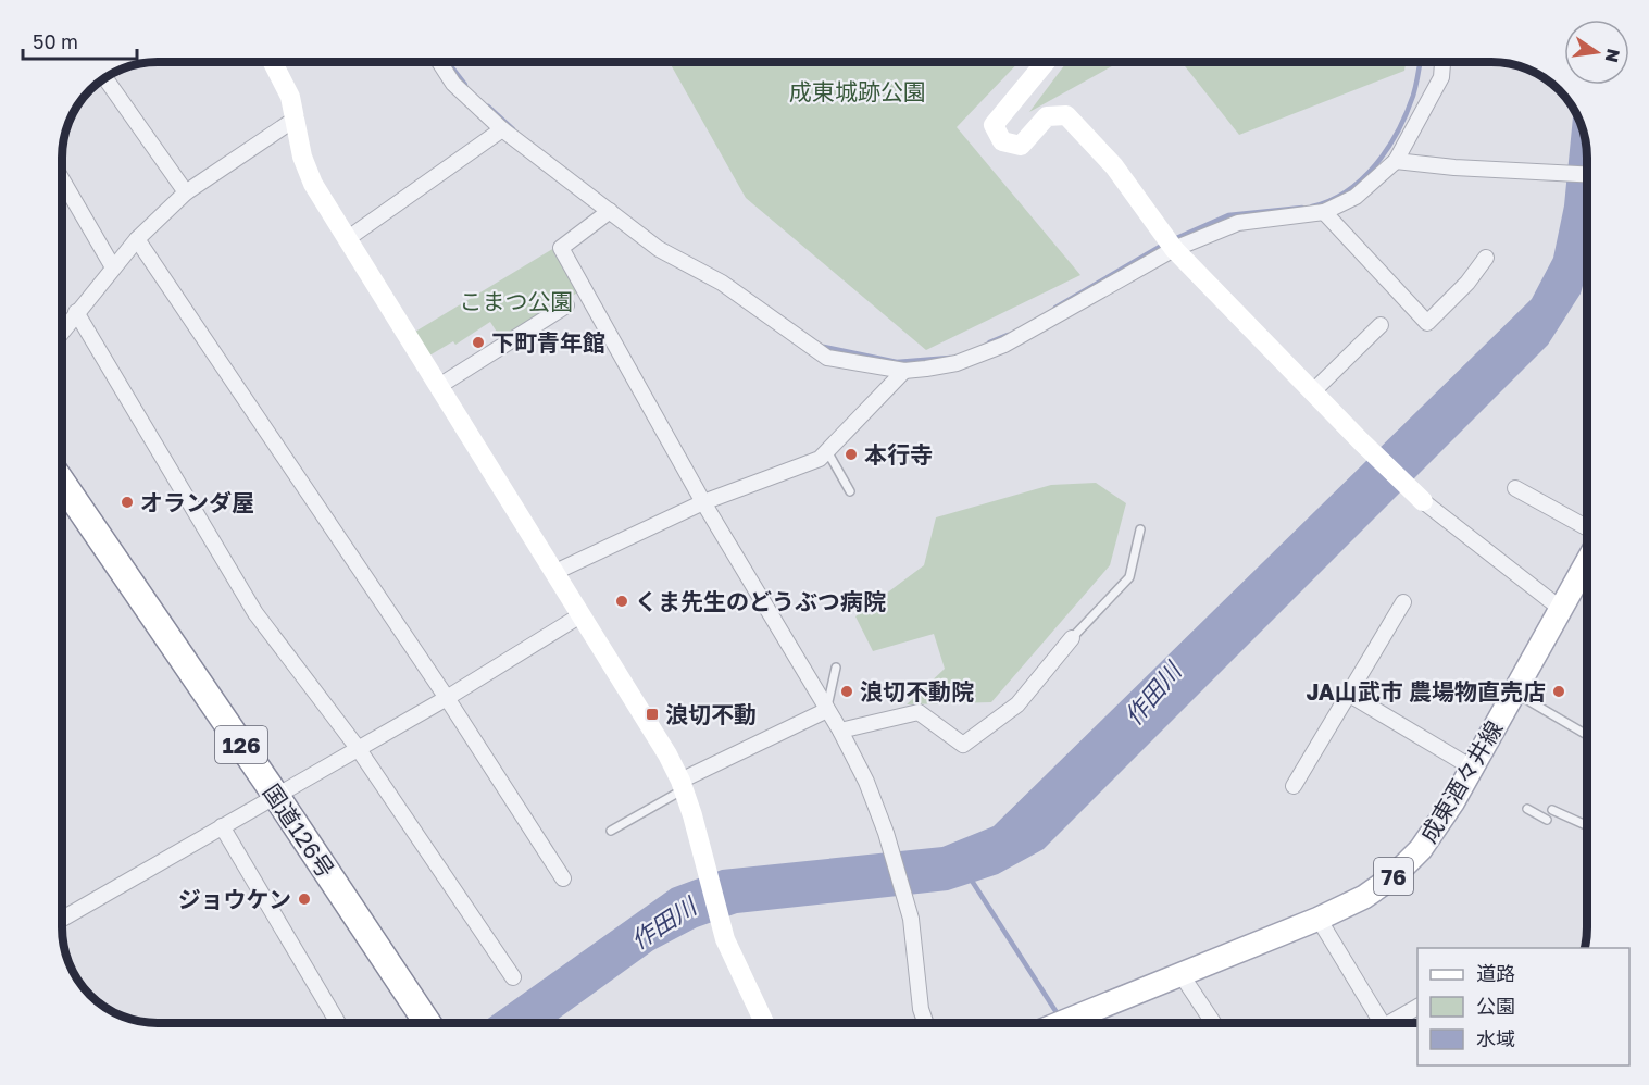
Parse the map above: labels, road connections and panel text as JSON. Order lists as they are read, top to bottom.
{
  "streets": {
    "highway": ["126", "国道126号"],
    "main road": ["成東酒々井線", "76"]
  },
  "water": ["作田川"],
  "parks": ["成東城跡公園", "こまつ公園"],
  "places": {
    "other": [
      "下町青年館",
      "本行寺",
      "オランダ屋",
      "くま先生のどうぶつ病院",
      "浪切不動院",
      "JA山武市 農場物直売店",
      "ジョウケン"
    ],
    "transit": ["浪切不動"]
  },
  "legend": ["道路", "公園", "水域"],
  "scale_bar": "50 m",
  "north": "right"
}
